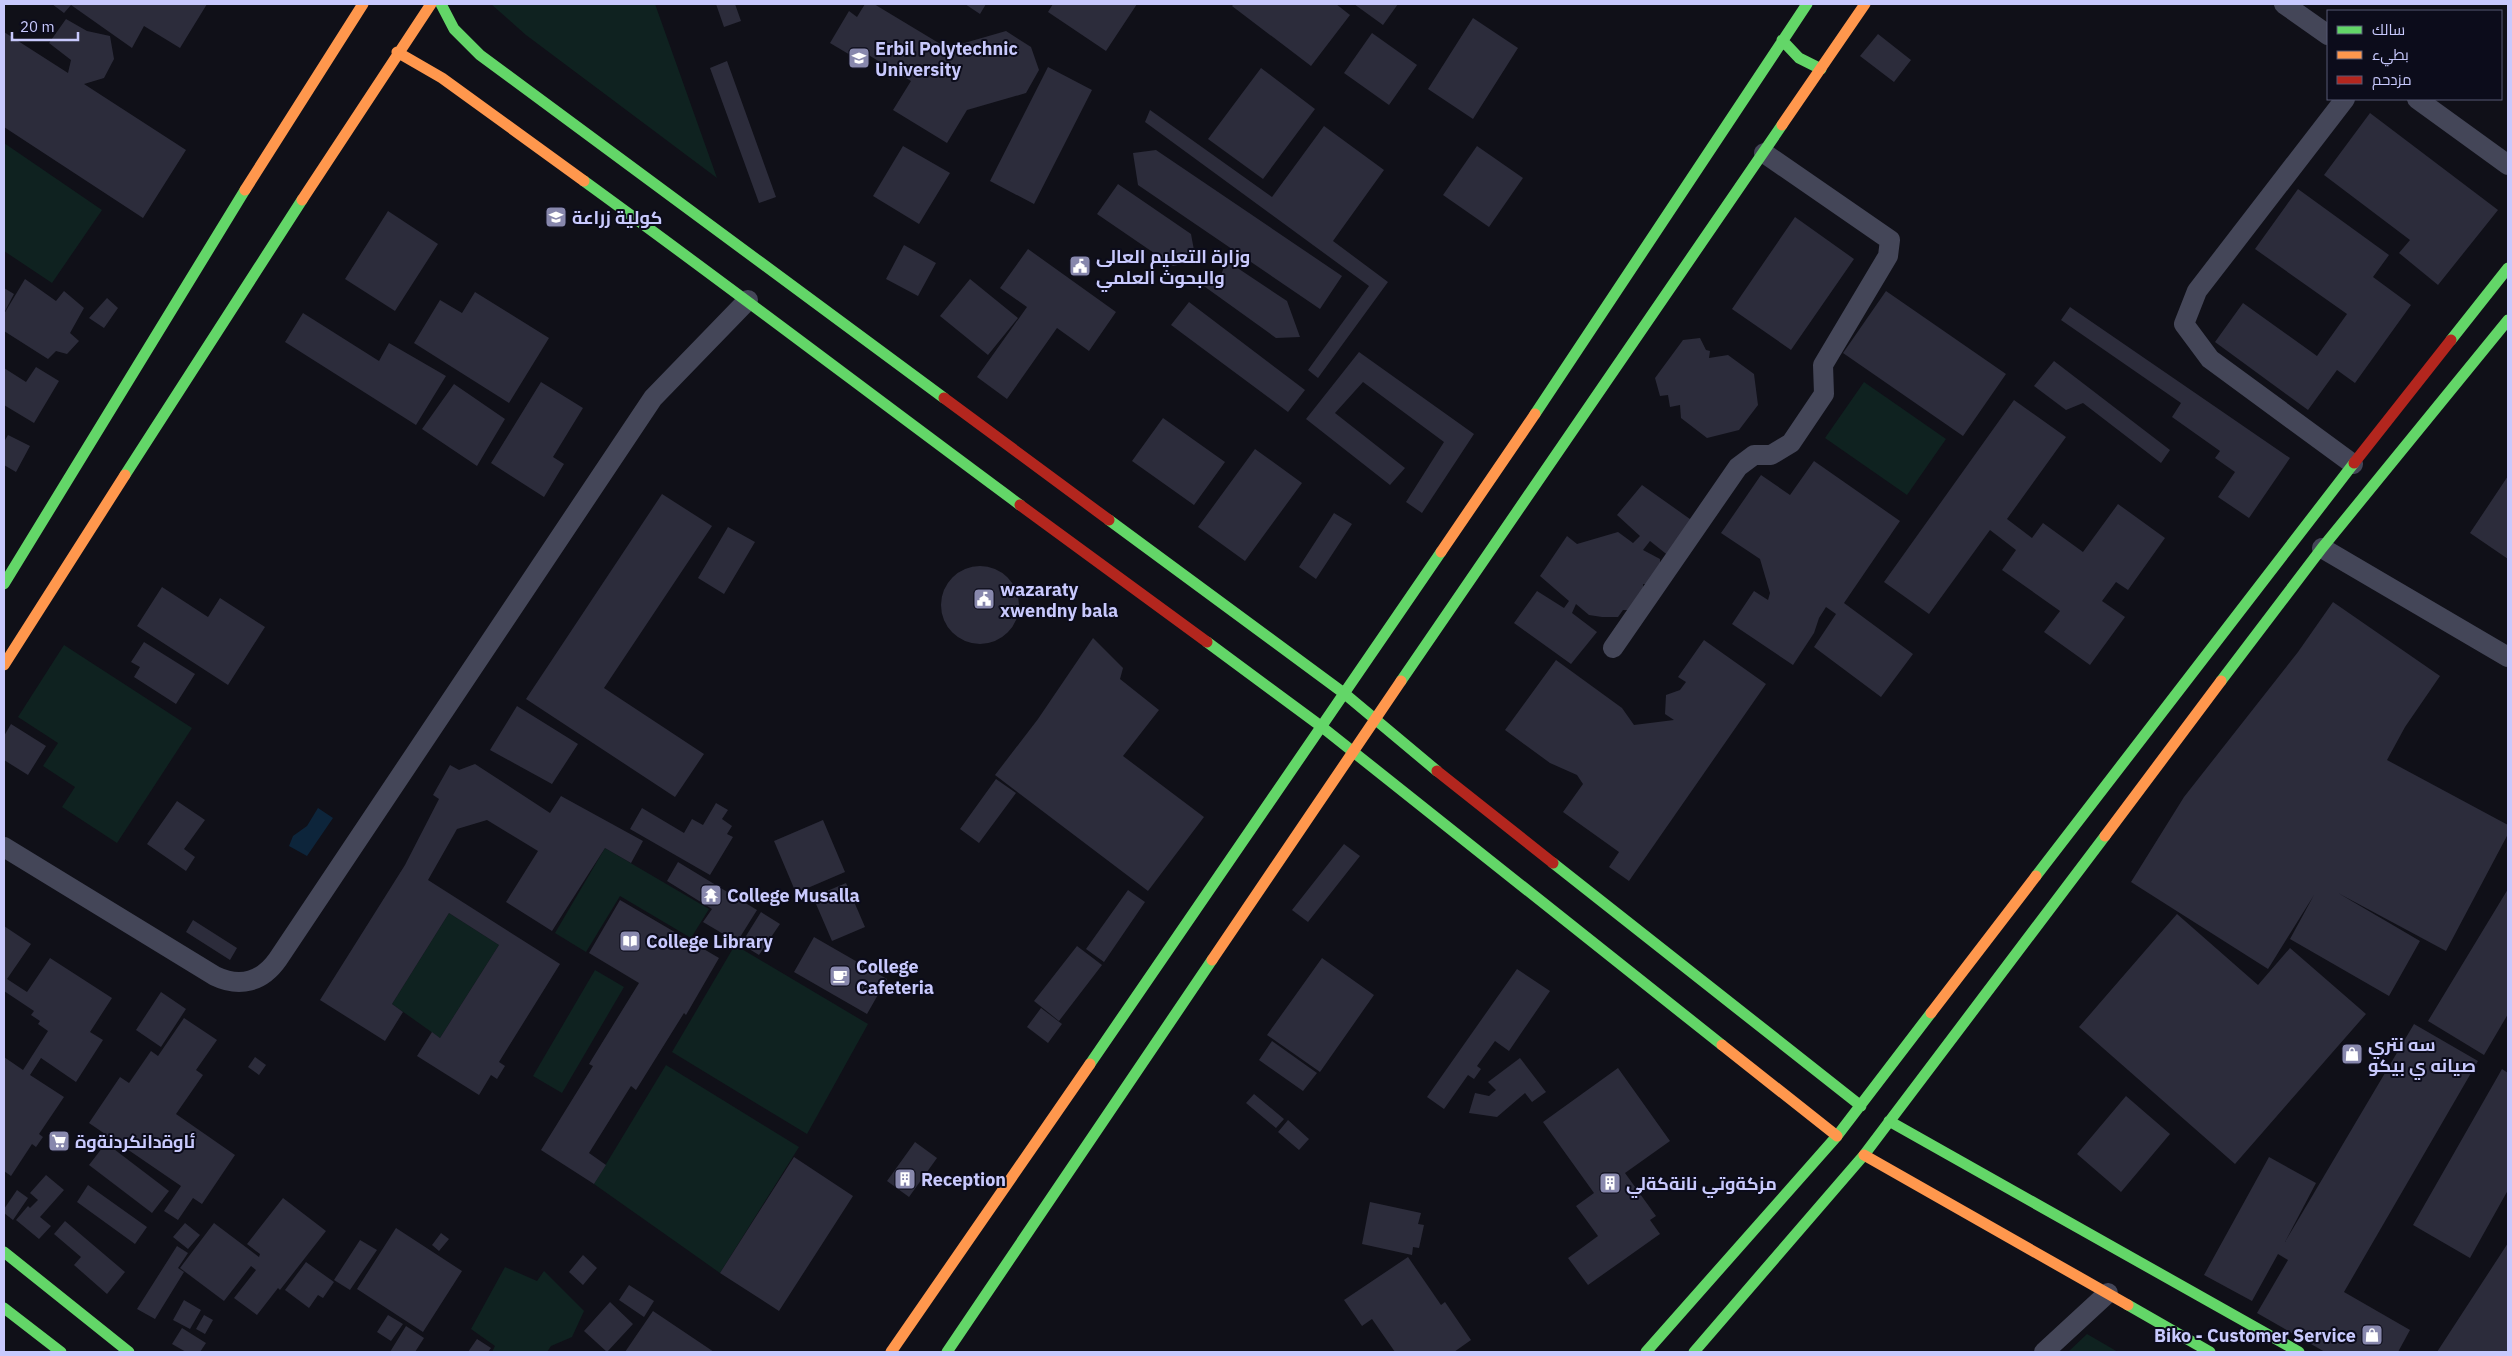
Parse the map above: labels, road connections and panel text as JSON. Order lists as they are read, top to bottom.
{
  "places": {
    "school or university": ["Erbil Polytechnic University", "كولية زراعة"],
    "public building": ["وزارة التعليم العالى والبحوث العلمي", "wazaraty xwendny bala"],
    "temple": ["College Musalla"],
    "library": ["College Library"],
    "cafe": ["College Cafeteria"],
    "shop": ["سه نتري صيانه ي بيكو", "Biko - Customer Service"],
    "supermarket": ["ئاوةدانكردنةوة"],
    "building": ["Reception", "مزكةوتي نانةكةلي"]
  },
  "legend": ["سالك", "بطيء", "مزدحم"],
  "scale_bar": "20 m"
}
